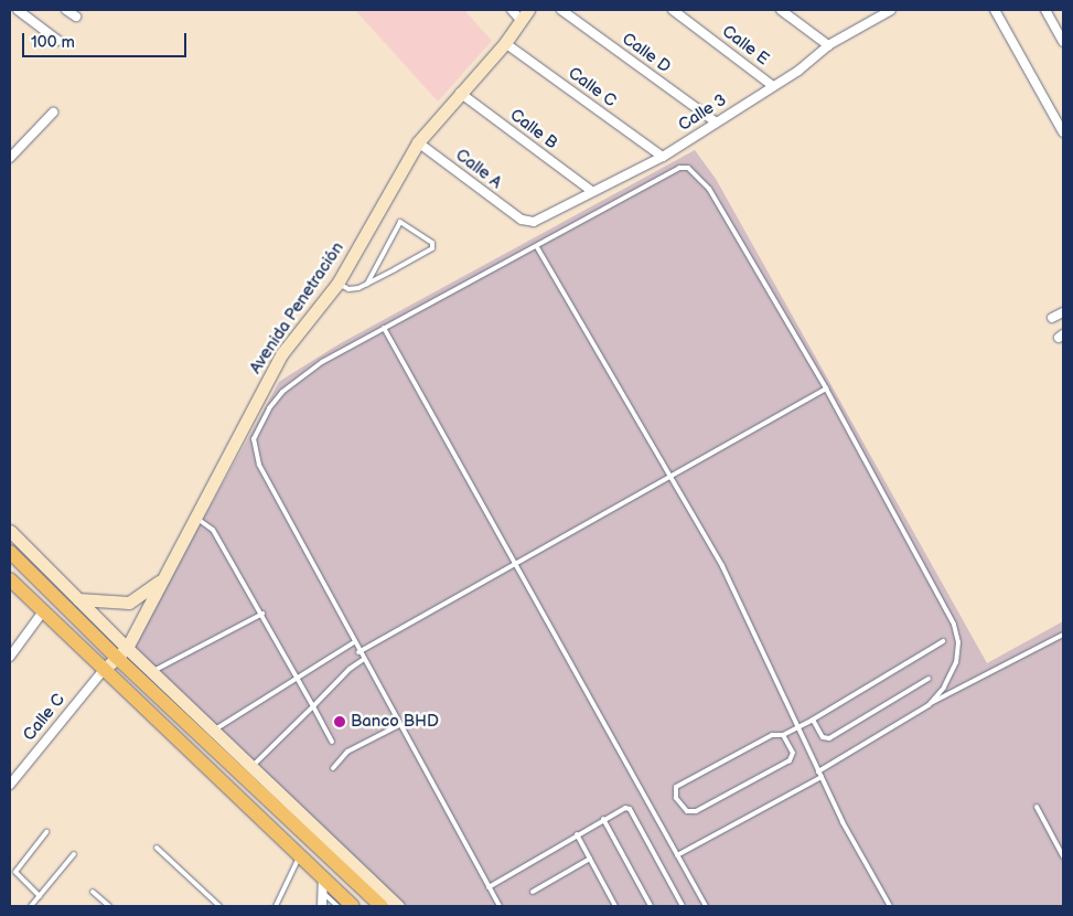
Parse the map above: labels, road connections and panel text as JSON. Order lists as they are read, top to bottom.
{
  "streets": {
    "street": [
      "Calle E",
      "Calle D",
      "Calle C",
      "Calle 3",
      "Calle B",
      "Calle A",
      "Avenida Penetración"
    ]
  },
  "crossings": [
    ["Calle E", "Calle 3"],
    ["Calle D", "Calle 3"],
    ["Calle C", "Calle 3"],
    ["Calle C", "Avenida Penetración"],
    ["Calle 3", "Calle B"],
    ["Calle 3", "Calle A"],
    ["Calle B", "Avenida Penetración"],
    ["Calle A", "Avenida Penetración"]
  ],
  "places": ["Banco BHD"],
  "scale_bar": "100 m"
}
